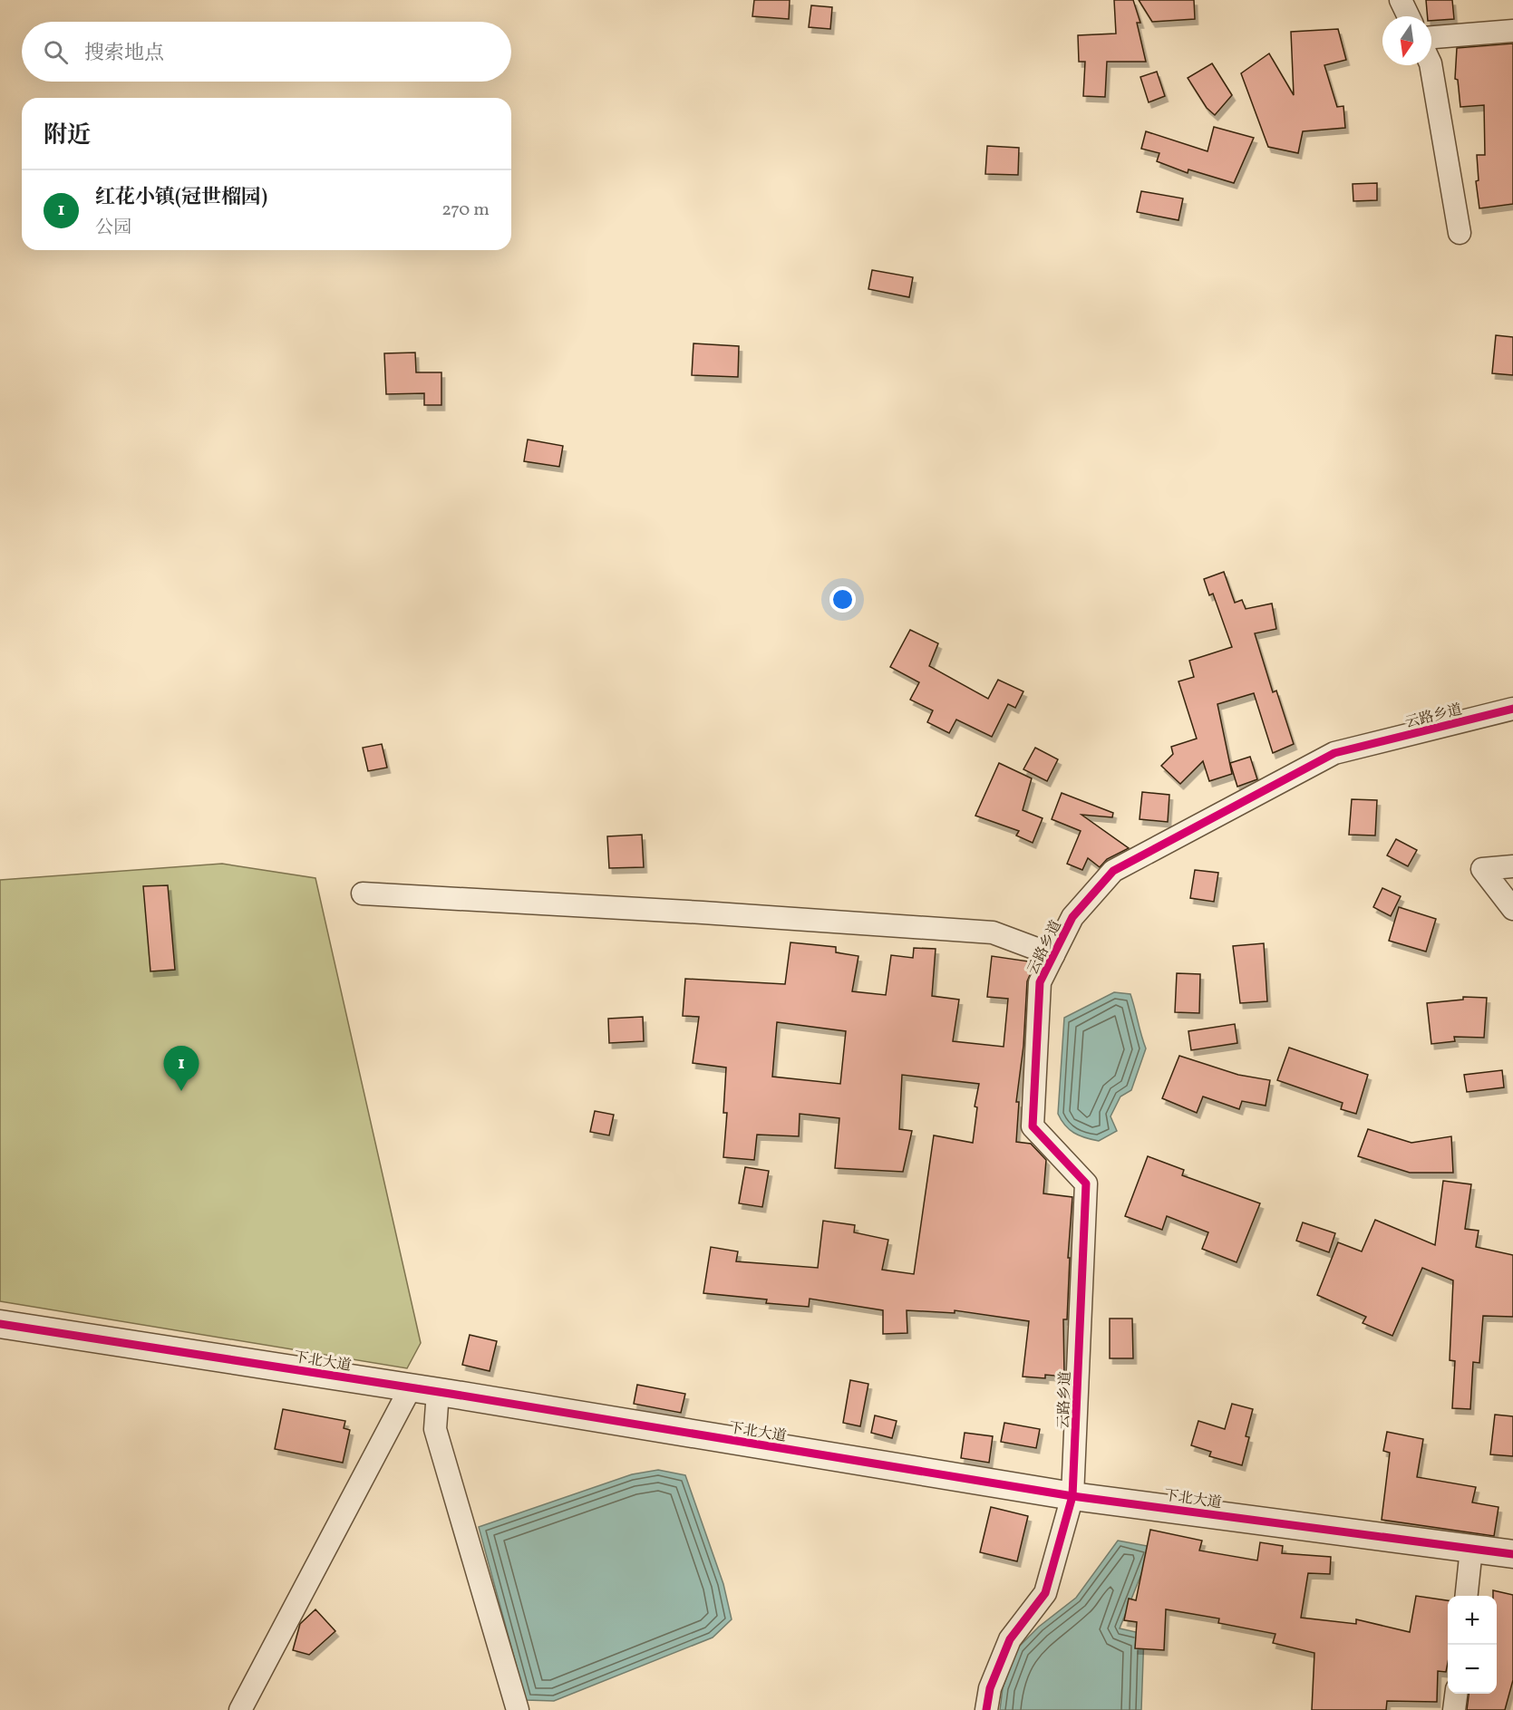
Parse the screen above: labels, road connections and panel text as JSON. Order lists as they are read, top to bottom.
{
  "streets": {
    "street": ["云路乡道", "下北大道"]
  },
  "crossings": [
    ["云路乡道", "下北大道"]
  ],
  "north": "bottom",
  "page": {
    "search": "搜索地点",
    "heading": "附近",
    "list": [
      {
        "mark": "1",
        "name": "红花小镇(冠世榴园)",
        "note": "公园",
        "value": "270 m"
      }
    ],
    "pins": "1",
    "map_buttons": ["+", "−"]
  }
}
